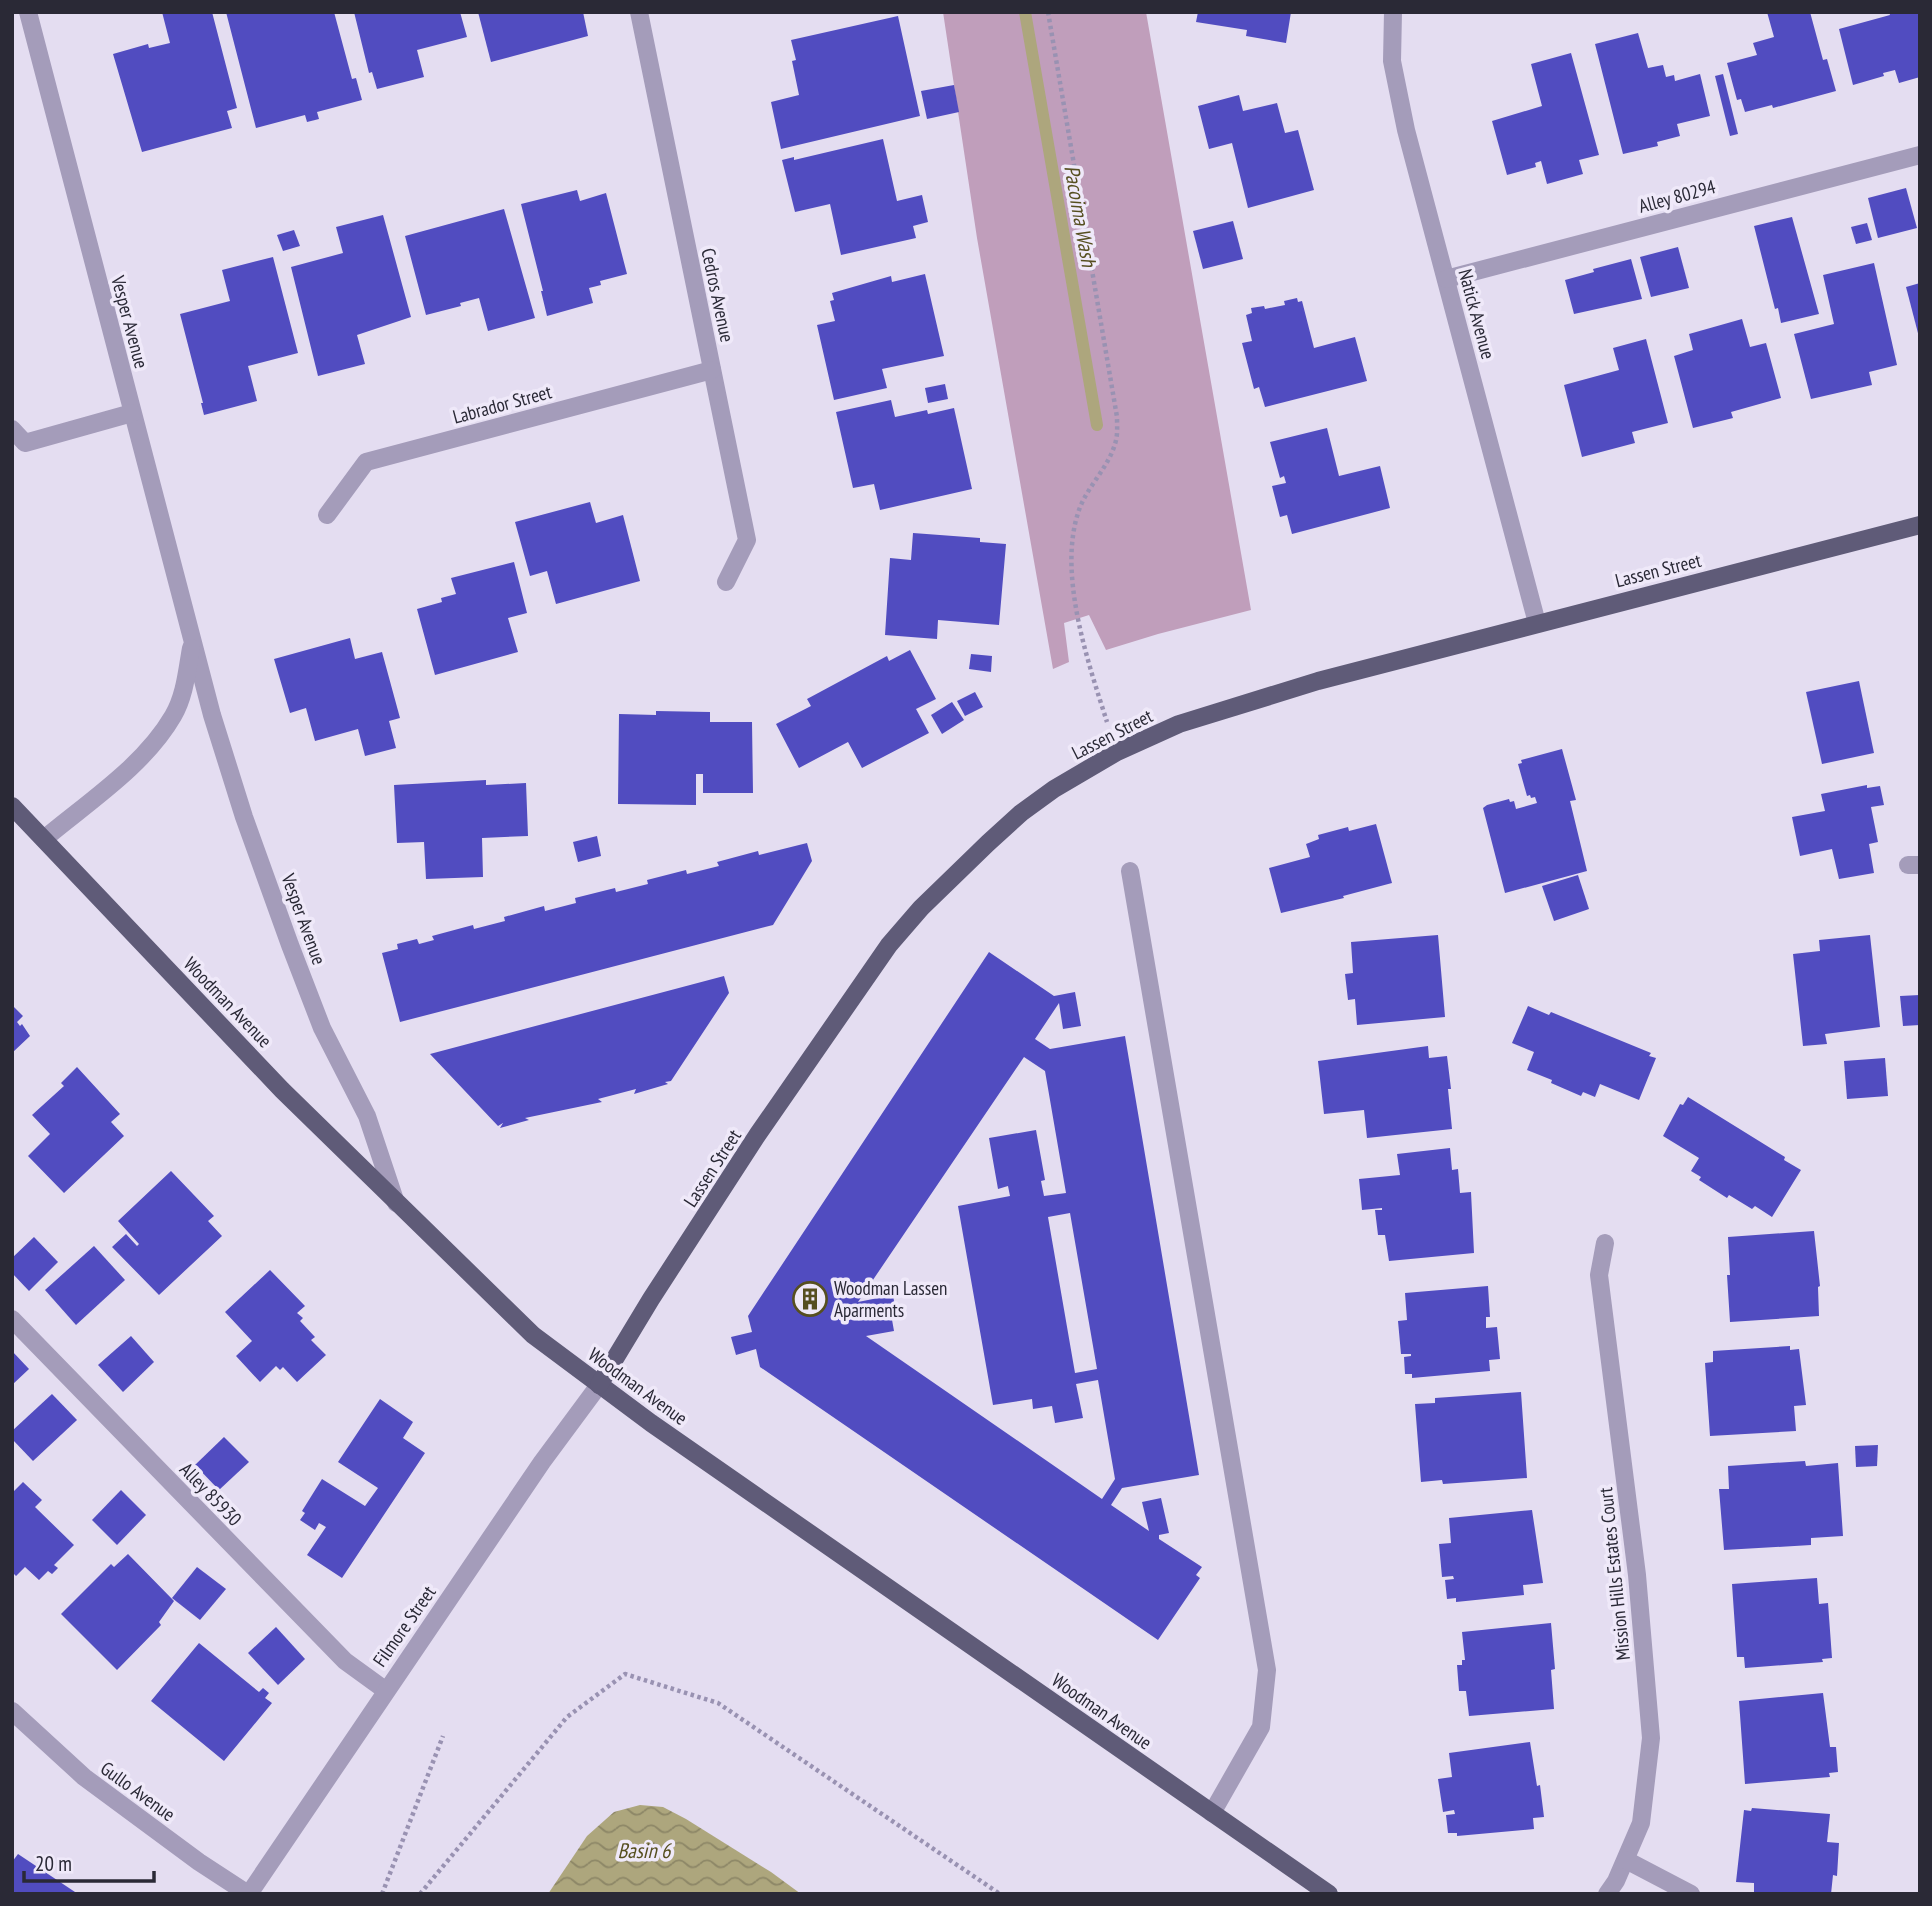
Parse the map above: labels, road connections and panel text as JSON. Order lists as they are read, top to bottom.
{
  "streets": {
    "main road": ["Lassen Street", "Woodman Avenue"],
    "street": [
      "Alley 80294",
      "Cedros Avenue",
      "Natick Avenue",
      "Vesper Avenue",
      "Labrador Street",
      "Alley 85930",
      "Mission Hills Estates Court",
      "Filmore Street",
      "Gullo Avenue"
    ]
  },
  "crossings": [
    ["Alley 80294", "Natick Avenue"],
    ["Cedros Avenue", "Labrador Street"],
    ["Natick Avenue", "Lassen Street"],
    ["Vesper Avenue", "Woodman Avenue"],
    ["Lassen Street", "Woodman Avenue"],
    ["Lassen Street", "Filmore Street"],
    ["Woodman Avenue", "Filmore Street"],
    ["Alley 85930", "Filmore Street"],
    ["Filmore Street", "Gullo Avenue"]
  ],
  "water": ["Pacoima Wash", "Basin 6"],
  "places": {
    "building": ["Woodman Lassen Aparments"]
  },
  "scale_bar": "20 m"
}
